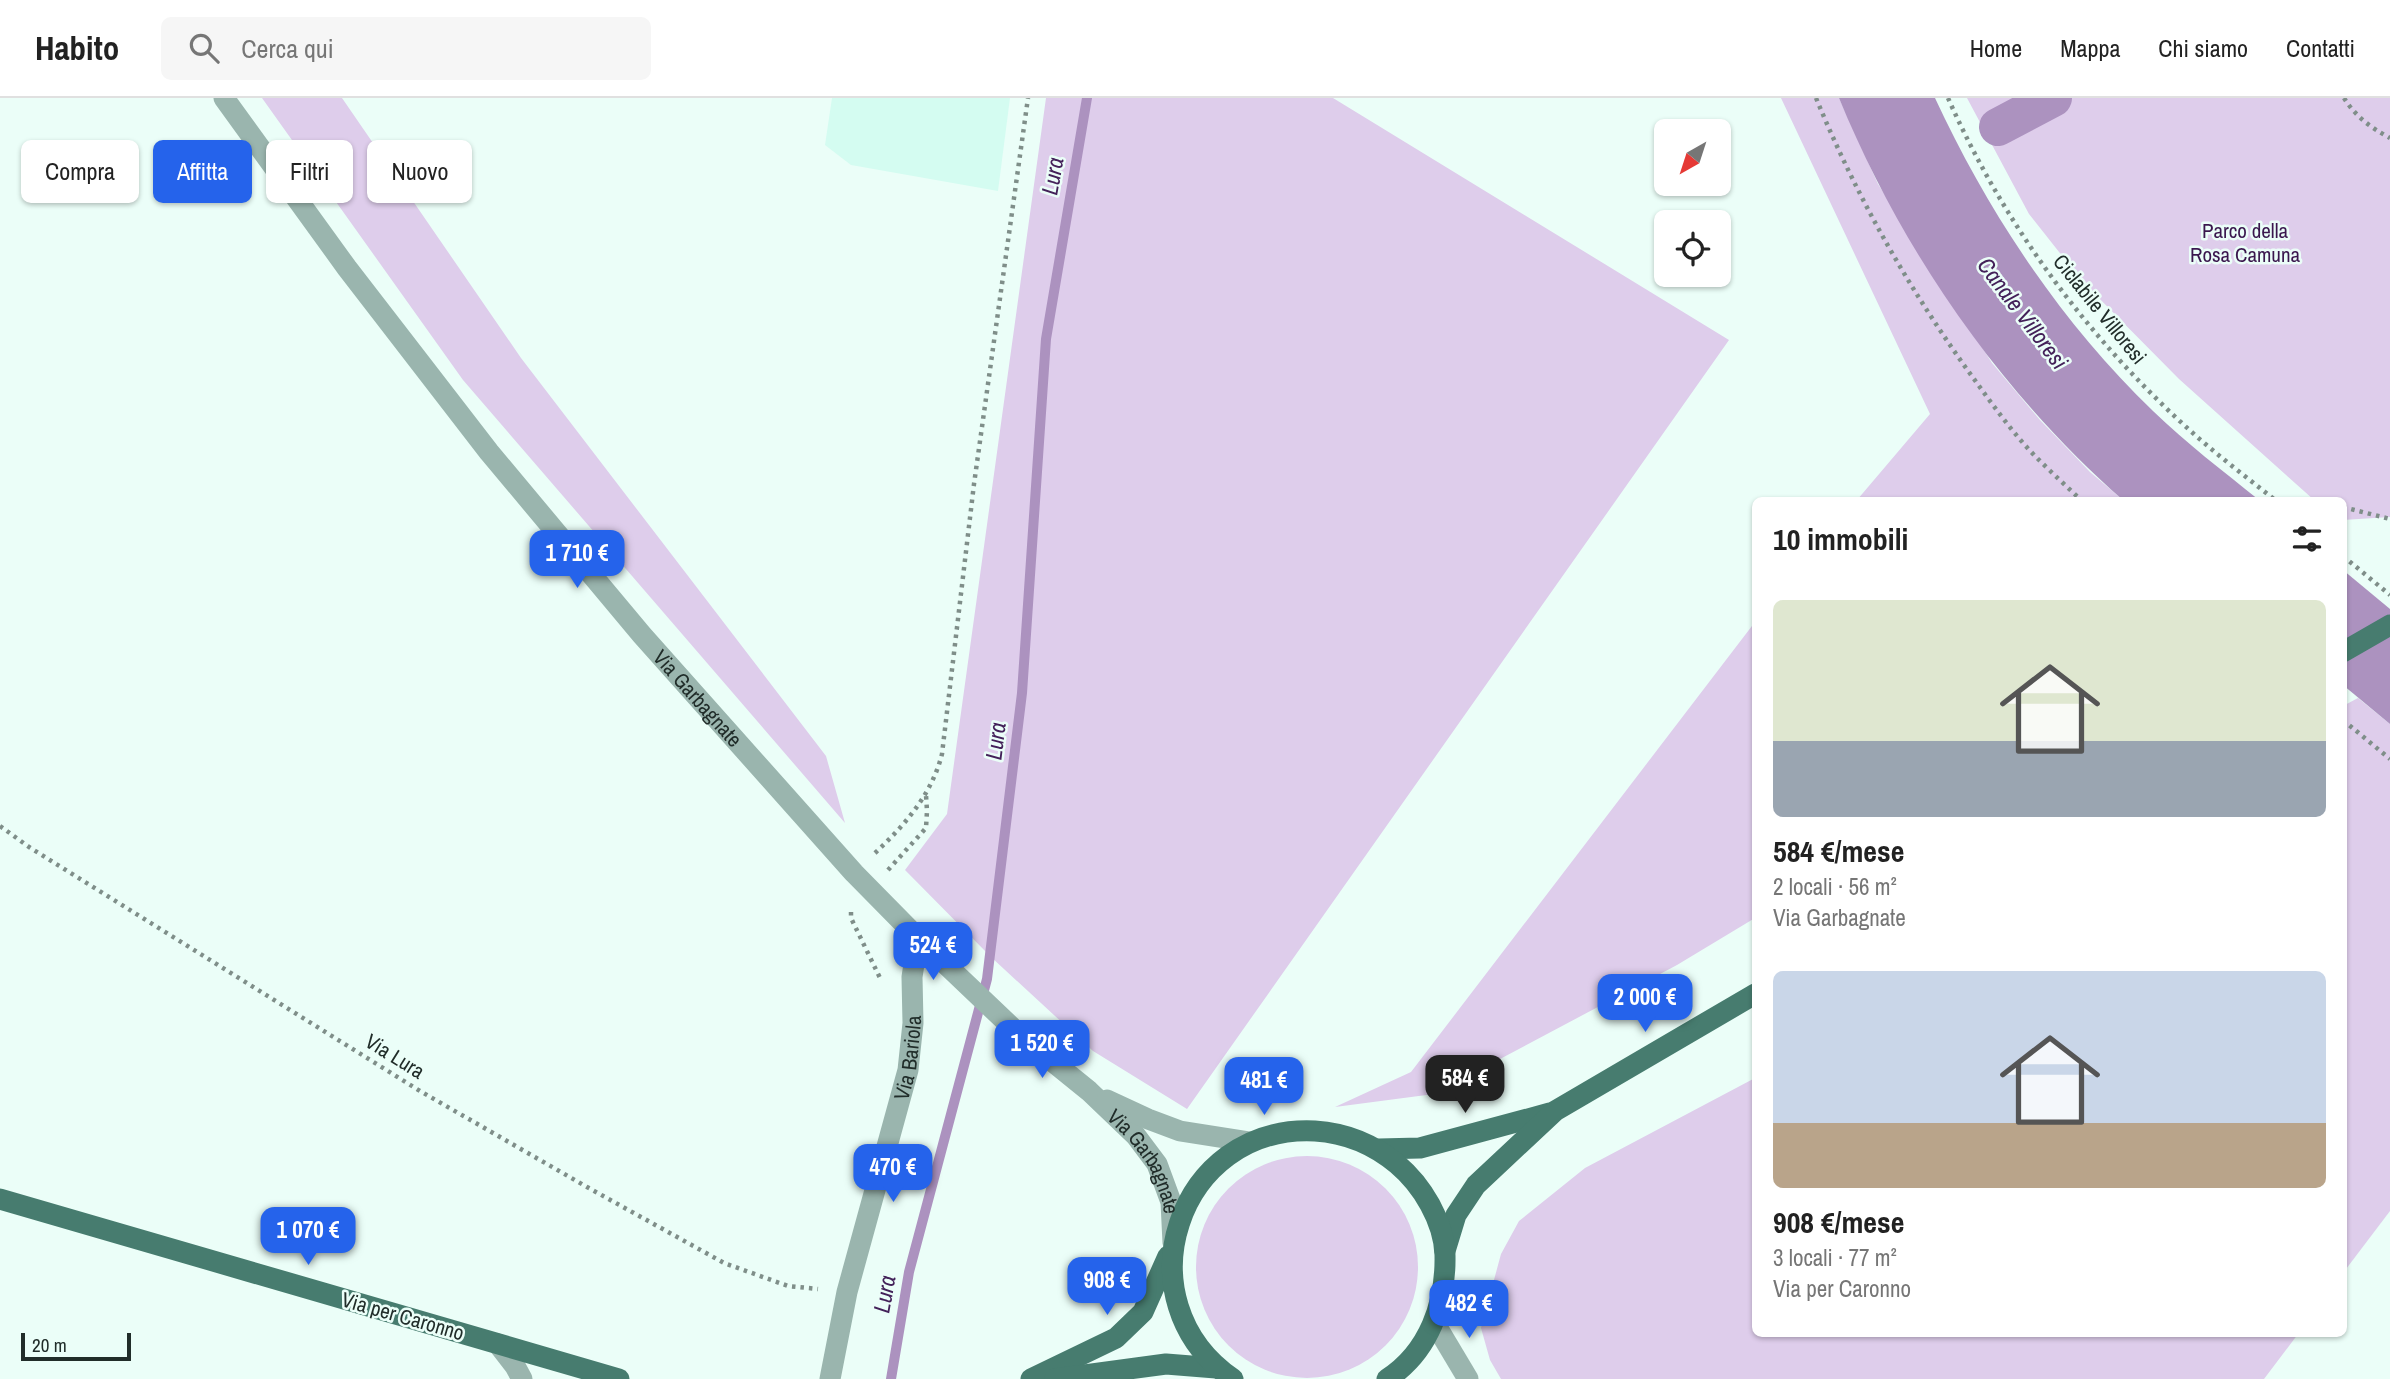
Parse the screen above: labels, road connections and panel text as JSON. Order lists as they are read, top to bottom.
{
  "streets": {
    "main road": ["Via per Caronno"],
    "street": ["Via Garbagnate", "Via Bariola"],
    "path": ["Ciclabile Villoresi", "Via Lura"]
  },
  "crossings": [
    ["Via Garbagnate", "Via Bariola"]
  ],
  "water": ["Lura", "Canale Villoresi"],
  "parks": ["Parco della Rosa Camuna"],
  "scale_bar": "20 m",
  "north": "bottom left",
  "page": {
    "header": "Habito",
    "search": "Cerca qui",
    "nav": [
      "Home",
      "Mappa",
      "Chi siamo",
      "Contatti"
    ],
    "chip": [
      "Compra",
      "Affitta",
      "Filtri",
      "Nuovo"
    ],
    "heading": "10 immobili",
    "price": [
      "1 710 €",
      "524 €",
      "2 000 €",
      "1 520 €",
      "584 €",
      "481 €",
      "470 €",
      "1 070 €",
      "908 €",
      "482 €"
    ],
    "list": [
      {
        "name": "584 €/mese",
        "note": "2 locali · 56 m² · Via Garbagnate"
      },
      {
        "name": "908 €/mese",
        "note": "3 locali · 77 m² · Via per Caronno"
      }
    ],
    "scale": "20 m"
  }
}
